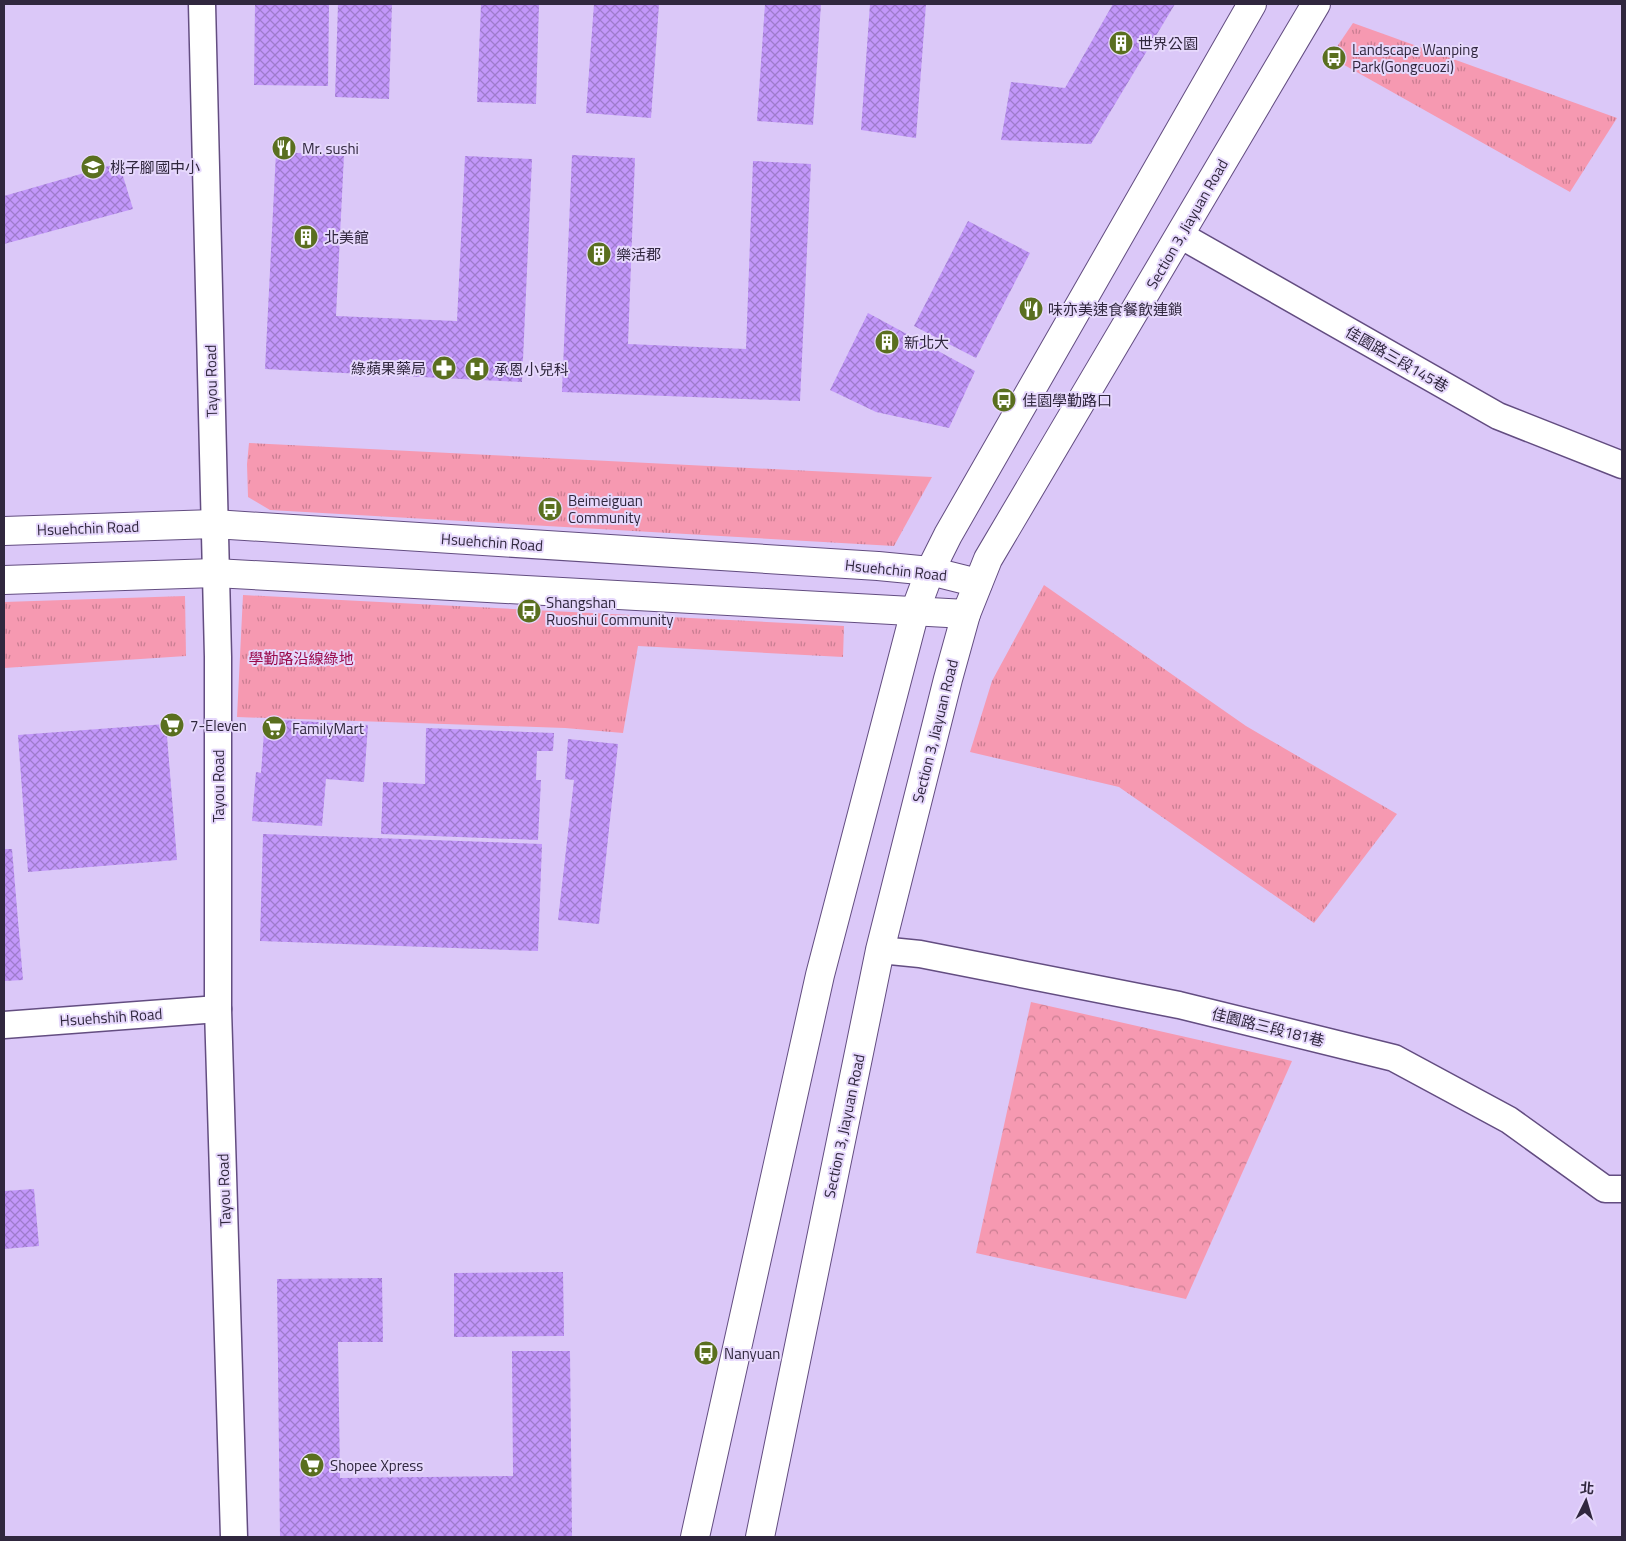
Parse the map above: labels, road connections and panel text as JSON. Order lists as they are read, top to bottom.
{
  "streets": {
    "street": [
      "Section 3, Jiayuan Road",
      "佳園路三段145巷",
      "Tayou Road",
      "Hsuehchin Road",
      "Hsuehshih Road",
      "佳園路三段181巷"
    ]
  },
  "crossings": [
    ["Section 3, Jiayuan Road", "佳園路三段145巷"],
    ["Section 3, Jiayuan Road", "Hsuehchin Road"],
    ["Section 3, Jiayuan Road", "佳園路三段181巷"],
    ["Tayou Road", "Hsuehchin Road"],
    ["Tayou Road", "Hsuehshih Road"]
  ],
  "parks": ["學勤路沿線綠地"],
  "places": {
    "building": [
      "世界公園",
      "北美館",
      "樂活郡",
      "新北大"
    ],
    "bus stop": [
      "Landscape Wanping Park(Gongcuozi)",
      "佳園學勤路口",
      "Beimeiguan Community",
      "Shangshan Ruoshui Community",
      "Nanyuan"
    ],
    "restaurant": ["Mr. sushi", "味亦美速食餐飲連鎖"],
    "school or university": ["桃子腳國中小"],
    "pharmacy": ["綠蘋果藥局"],
    "hospital": ["承恩小兒科"],
    "supermarket": ["7-Eleven", "FamilyMart", "Shopee Xpress"]
  },
  "north": "top"
}
